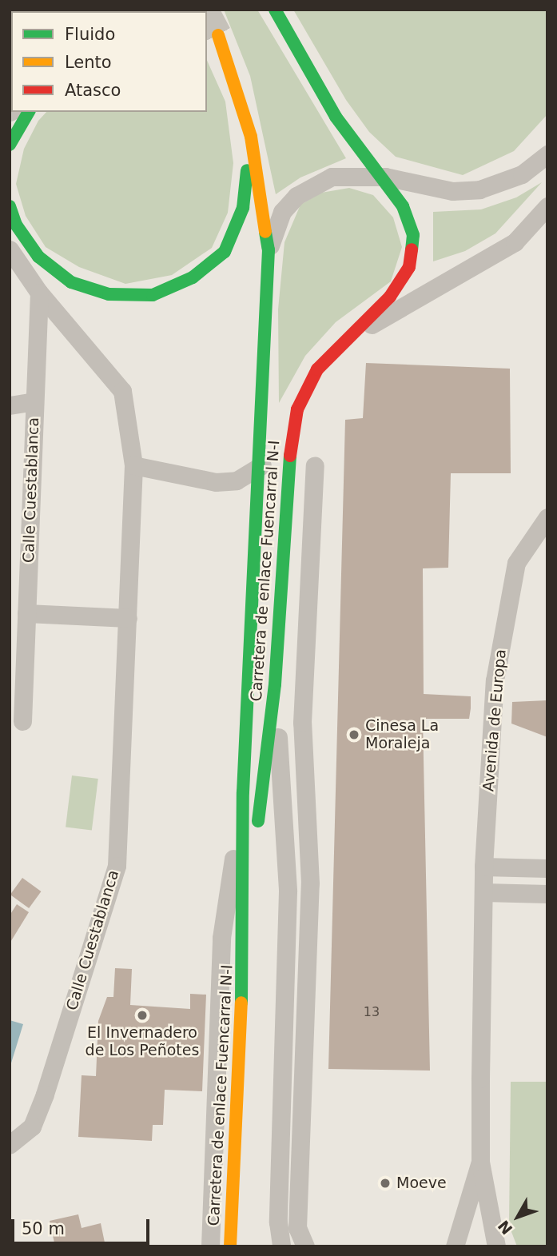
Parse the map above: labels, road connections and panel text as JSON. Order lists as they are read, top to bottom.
{
  "streets": {
    "main road": ["Carretera de enlace Fuencarral N-I"],
    "street": ["Calle Cuestablanca", "Avenida de Europa"]
  },
  "places": ["Cinesa La Moraleja", "El Invernadero de Los Peñotes", "Moeve"],
  "house_numbers": ["13"],
  "legend": ["Fluido", "Lento", "Atasco"],
  "scale_bar": "50 m",
  "north": "bottom left"
}
